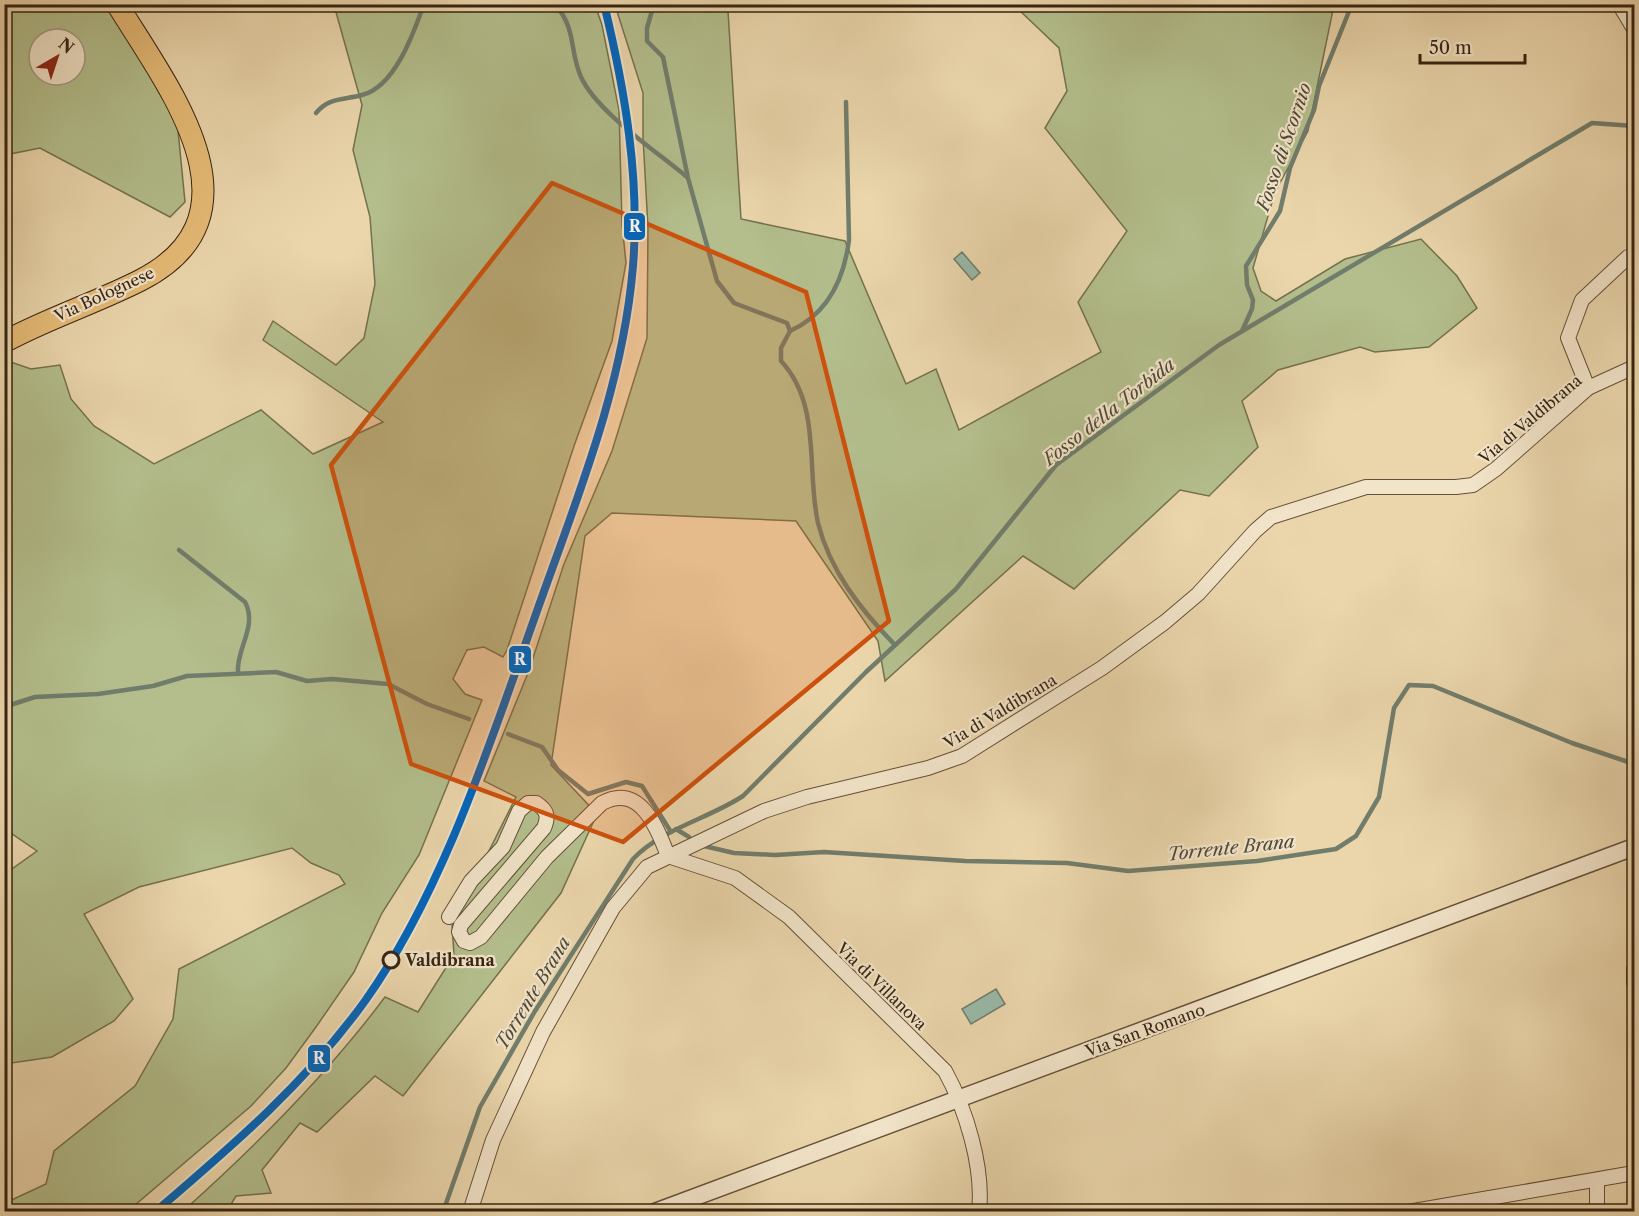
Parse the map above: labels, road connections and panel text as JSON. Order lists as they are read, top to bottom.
{
  "streets": {
    "main road": ["Via Bolognese"],
    "street": ["Via di Valdibrana", "Via di Villanova", "Via San Romano"]
  },
  "crossings": [
    ["Via di Valdibrana", "Via di Villanova"],
    ["Via di Villanova", "Via San Romano"]
  ],
  "water": ["Fosso di Scornio", "Fosso della Torbida", "Torrente Brana"],
  "places": ["Valdibrana"],
  "lines": ["transit line R"],
  "scale_bar": "50 m",
  "north": "top right"
}
